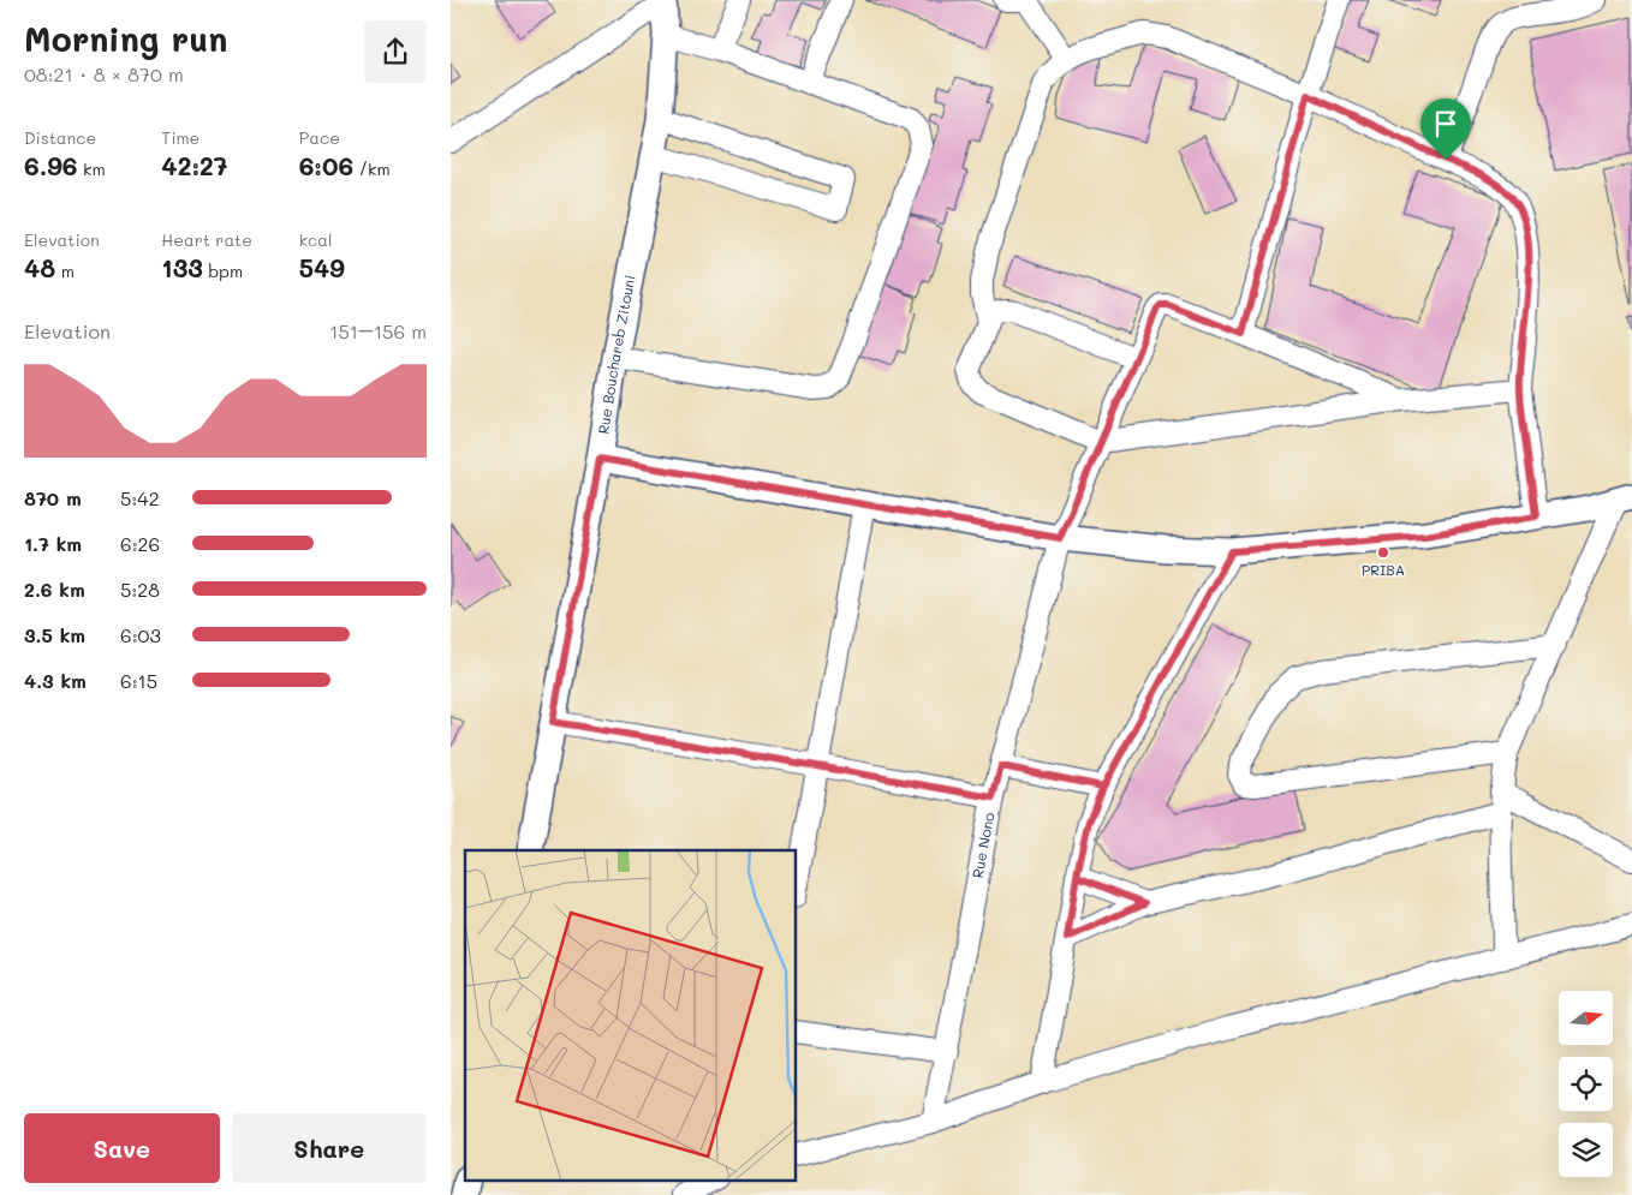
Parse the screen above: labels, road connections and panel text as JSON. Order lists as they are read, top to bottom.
{
  "streets": {
    "street": ["Rue Bouchareb Zitouni", "Rue Nono"]
  },
  "places": ["PRIBA"],
  "north": "right",
  "page": {
    "heading": ["Morning run", "08:21 · 8 × 870 m"],
    "stats": [
      ["Distance", "6.96 km"],
      ["Time", "42:27"],
      ["Pace", "6:06 /km"],
      ["Elevation", "48 m"],
      ["Heart rate", "133 bpm"],
      ["kcal", "549"]
    ],
    "chart": ["Elevation", "151–156 m"],
    "list": [
      {
        "name": "870 m",
        "note": "5:42"
      },
      {
        "name": "1.7 km",
        "note": "6:26"
      },
      {
        "name": "2.6 km",
        "note": "5:28"
      },
      {
        "name": "3.5 km",
        "note": "6:03"
      },
      {
        "name": "4.3 km",
        "note": "6:15"
      }
    ],
    "buttons": ["Save", "Share"]
  }
}
